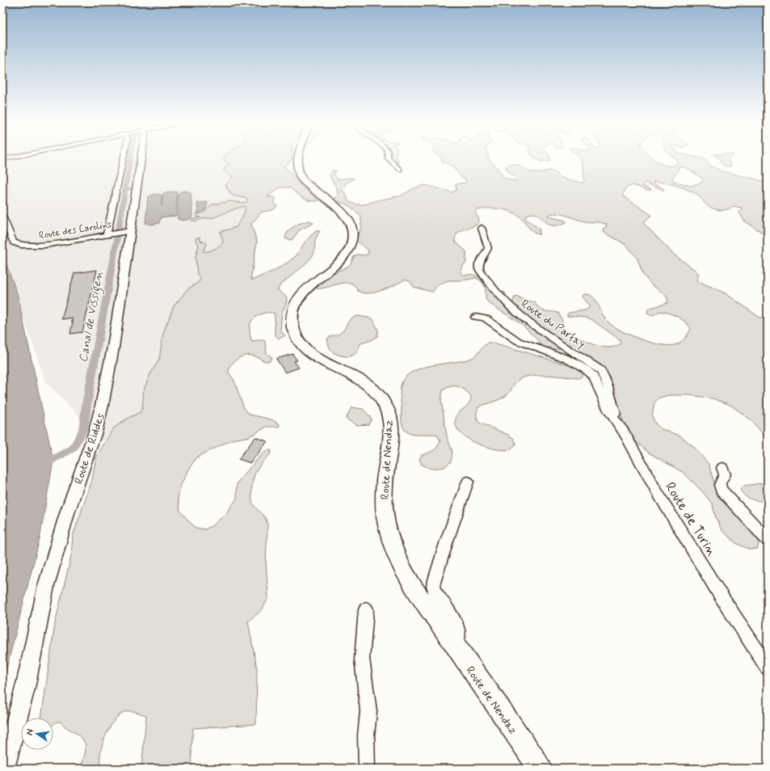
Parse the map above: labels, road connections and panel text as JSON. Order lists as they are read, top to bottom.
{
  "streets": {
    "main road": ["Route de Nendaz"],
    "street": [
      "Route des Carolins",
      "Route du Parfay",
      "Route de Riddes",
      "Route de Turin"
    ]
  },
  "crossings": [
    ["Route des Carolins", "Route de Riddes"],
    ["Route du Parfay", "Route de Turin"]
  ],
  "water": ["Canal de Vissigen"],
  "north": "left"
}
